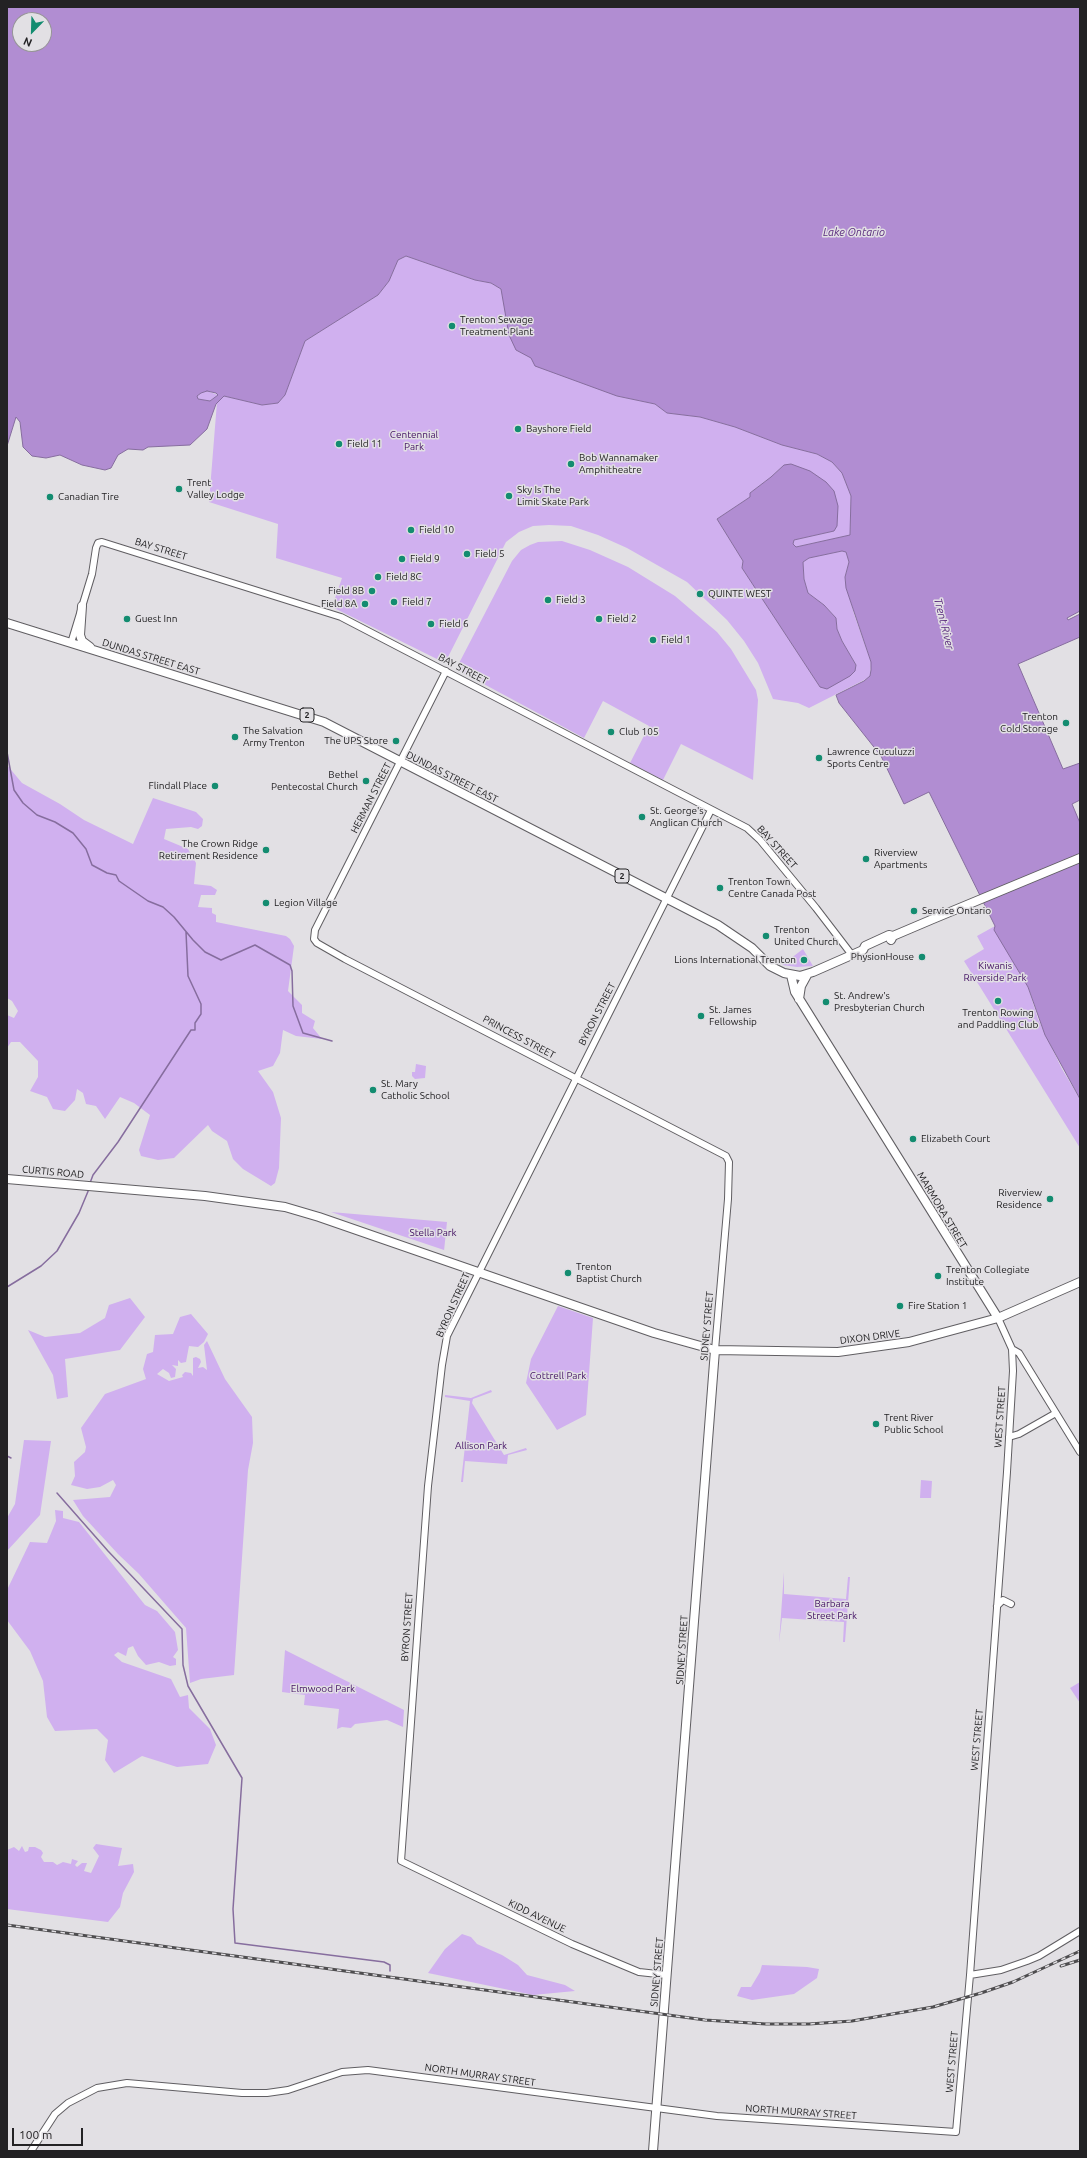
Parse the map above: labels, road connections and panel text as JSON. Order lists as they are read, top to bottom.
{
  "streets": {
    "main road": [
      "DUNDAS STREET EAST",
      "2",
      "CURTIS ROAD",
      "MARMORA STREET",
      "SIDNEY STREET",
      "DIXON DRIVE"
    ],
    "street": [
      "BAY STREET",
      "HERMAN STREET",
      "BYRON STREET",
      "PRINCESS STREET",
      "WEST STREET",
      "KIDD AVENUE",
      "NORTH MURRAY STREET"
    ]
  },
  "crossings": [
    ["BAY STREET", "DUNDAS STREET EAST"],
    ["BAY STREET", "HERMAN STREET"],
    ["BAY STREET", "BYRON STREET"],
    ["DUNDAS STREET EAST", "HERMAN STREET"],
    ["DUNDAS STREET EAST", "BYRON STREET"],
    ["DUNDAS STREET EAST", "MARMORA STREET"],
    ["HERMAN STREET", "PRINCESS STREET"],
    ["BYRON STREET", "PRINCESS STREET"],
    ["BYRON STREET", "CURTIS ROAD"],
    ["BYRON STREET", "DIXON DRIVE"],
    ["BYRON STREET", "KIDD AVENUE"],
    ["PRINCESS STREET", "SIDNEY STREET"],
    ["CURTIS ROAD", "DIXON DRIVE"],
    ["MARMORA STREET", "DIXON DRIVE"],
    ["MARMORA STREET", "WEST STREET"],
    ["SIDNEY STREET", "DIXON DRIVE"],
    ["SIDNEY STREET", "KIDD AVENUE"],
    ["SIDNEY STREET", "NORTH MURRAY STREET"],
    ["WEST STREET", "NORTH MURRAY STREET"]
  ],
  "water": ["Lake Ontario", "Trent River"],
  "parks": [
    "Centennial Park",
    "Kiwanis Riverside Park",
    "Stella Park",
    "Cottrell Park",
    "Allison Park",
    "Barbara Street Park",
    "Elmwood Park"
  ],
  "places": [
    "Trenton Sewage Treatment Plant",
    "Bayshore Field",
    "Field 11",
    "Bob Wannamaker Amphitheatre",
    "Trent Valley Lodge",
    "Sky Is The Limit Skate Park",
    "Canadian Tire",
    "Field 10",
    "Field 5",
    "Field 9",
    "Field 8C",
    "Field 8B",
    "QUINTE WEST",
    "Field 3",
    "Field 7",
    "Field 8A",
    "Guest Inn",
    "Field 2",
    "Field 6",
    "Field 1",
    "Trenton Cold Storage",
    "Club 105",
    "The Salvation Army Trenton",
    "The UPS Store",
    "Lawrence Cuculuzzi Sports Centre",
    "Bethel Pentecostal Church",
    "Flindall Place",
    "St. George's Anglican Church",
    "The Crown Ridge Retirement Residence",
    "Riverview Apartments",
    "Trenton Town Centre Canada Post",
    "Legion Village",
    "Service Ontario",
    "Trenton United Church",
    "PhysionHouse",
    "Lions International Trenton",
    "Trenton Rowing and Paddling Club",
    "St. Andrew's Presbyterian Church",
    "St. James Fellowship",
    "St. Mary Catholic School",
    "Elizabeth Court",
    "Riverview Residence",
    "Trenton Baptist Church",
    "Trenton Collegiate Institute",
    "Fire Station 1",
    "Trent River Public School"
  ],
  "scale_bar": "100 m",
  "north": "bottom left"
}
